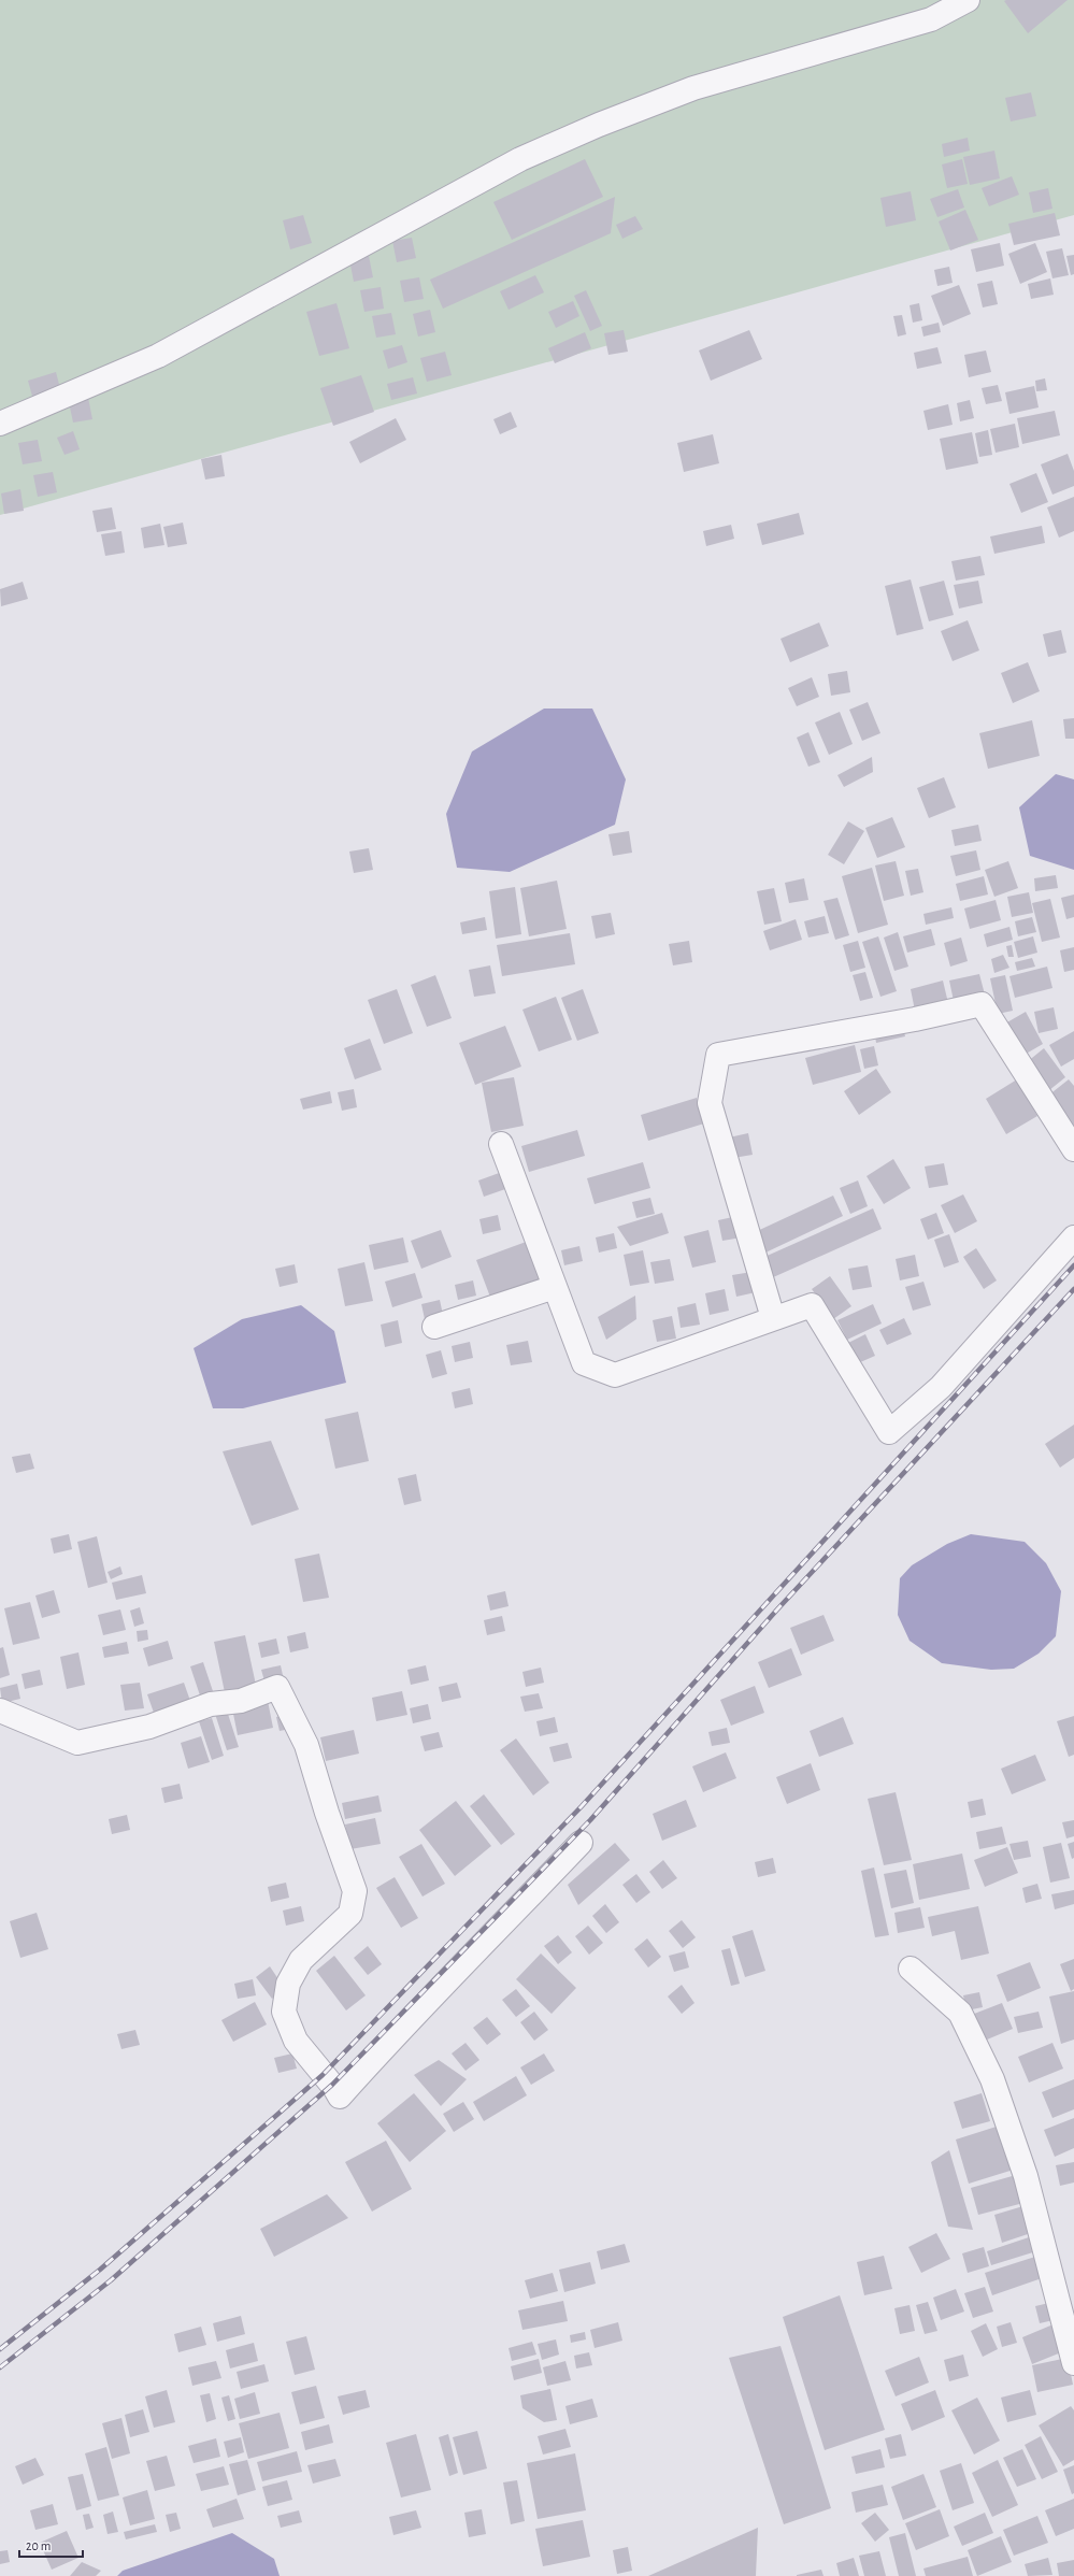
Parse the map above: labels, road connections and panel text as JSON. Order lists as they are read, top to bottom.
{
  "scale_bar": "20 m"
}
